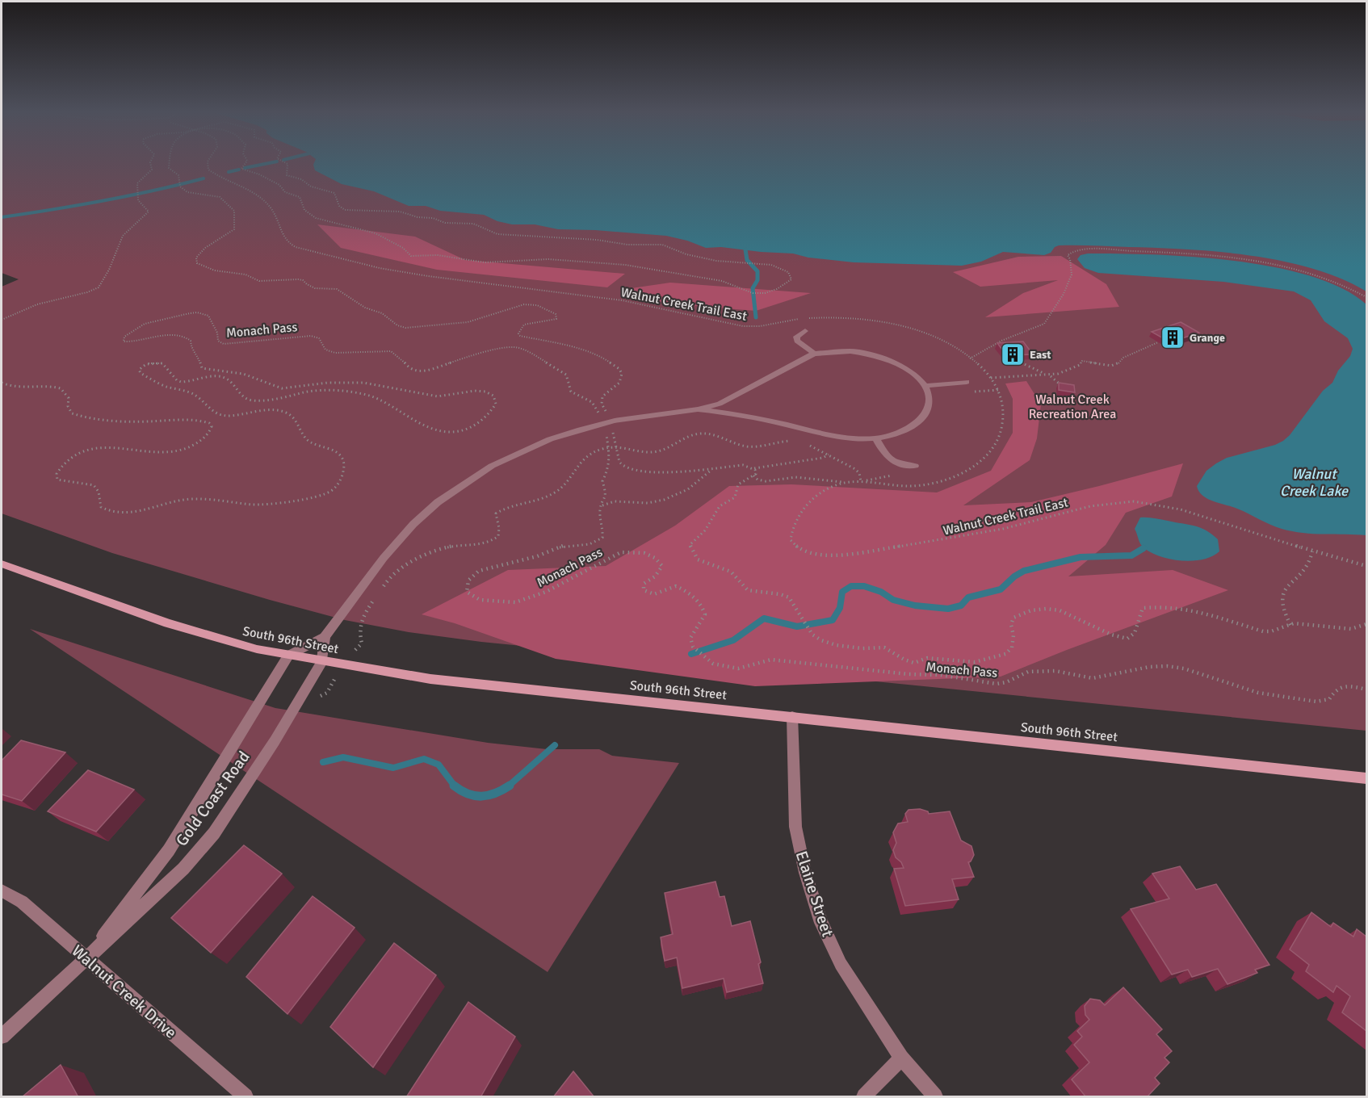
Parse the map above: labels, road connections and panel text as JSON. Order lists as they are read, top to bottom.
{
  "streets": {
    "main road": ["South 96th Street"],
    "street": ["Gold Coast Road", "Elaine Street", "Walnut Creek Drive"],
    "path": ["Walnut Creek Trail East", "Monach Pass"]
  },
  "crossings": [
    ["South 96th Street", "Gold Coast Road"],
    ["South 96th Street", "Elaine Street"],
    ["Gold Coast Road", "Walnut Creek Drive"]
  ],
  "water": ["Walnut Creek Lake"],
  "parks": ["Walnut Creek Recreation Area"],
  "places": {
    "building": ["Grange", "East"]
  }
}
